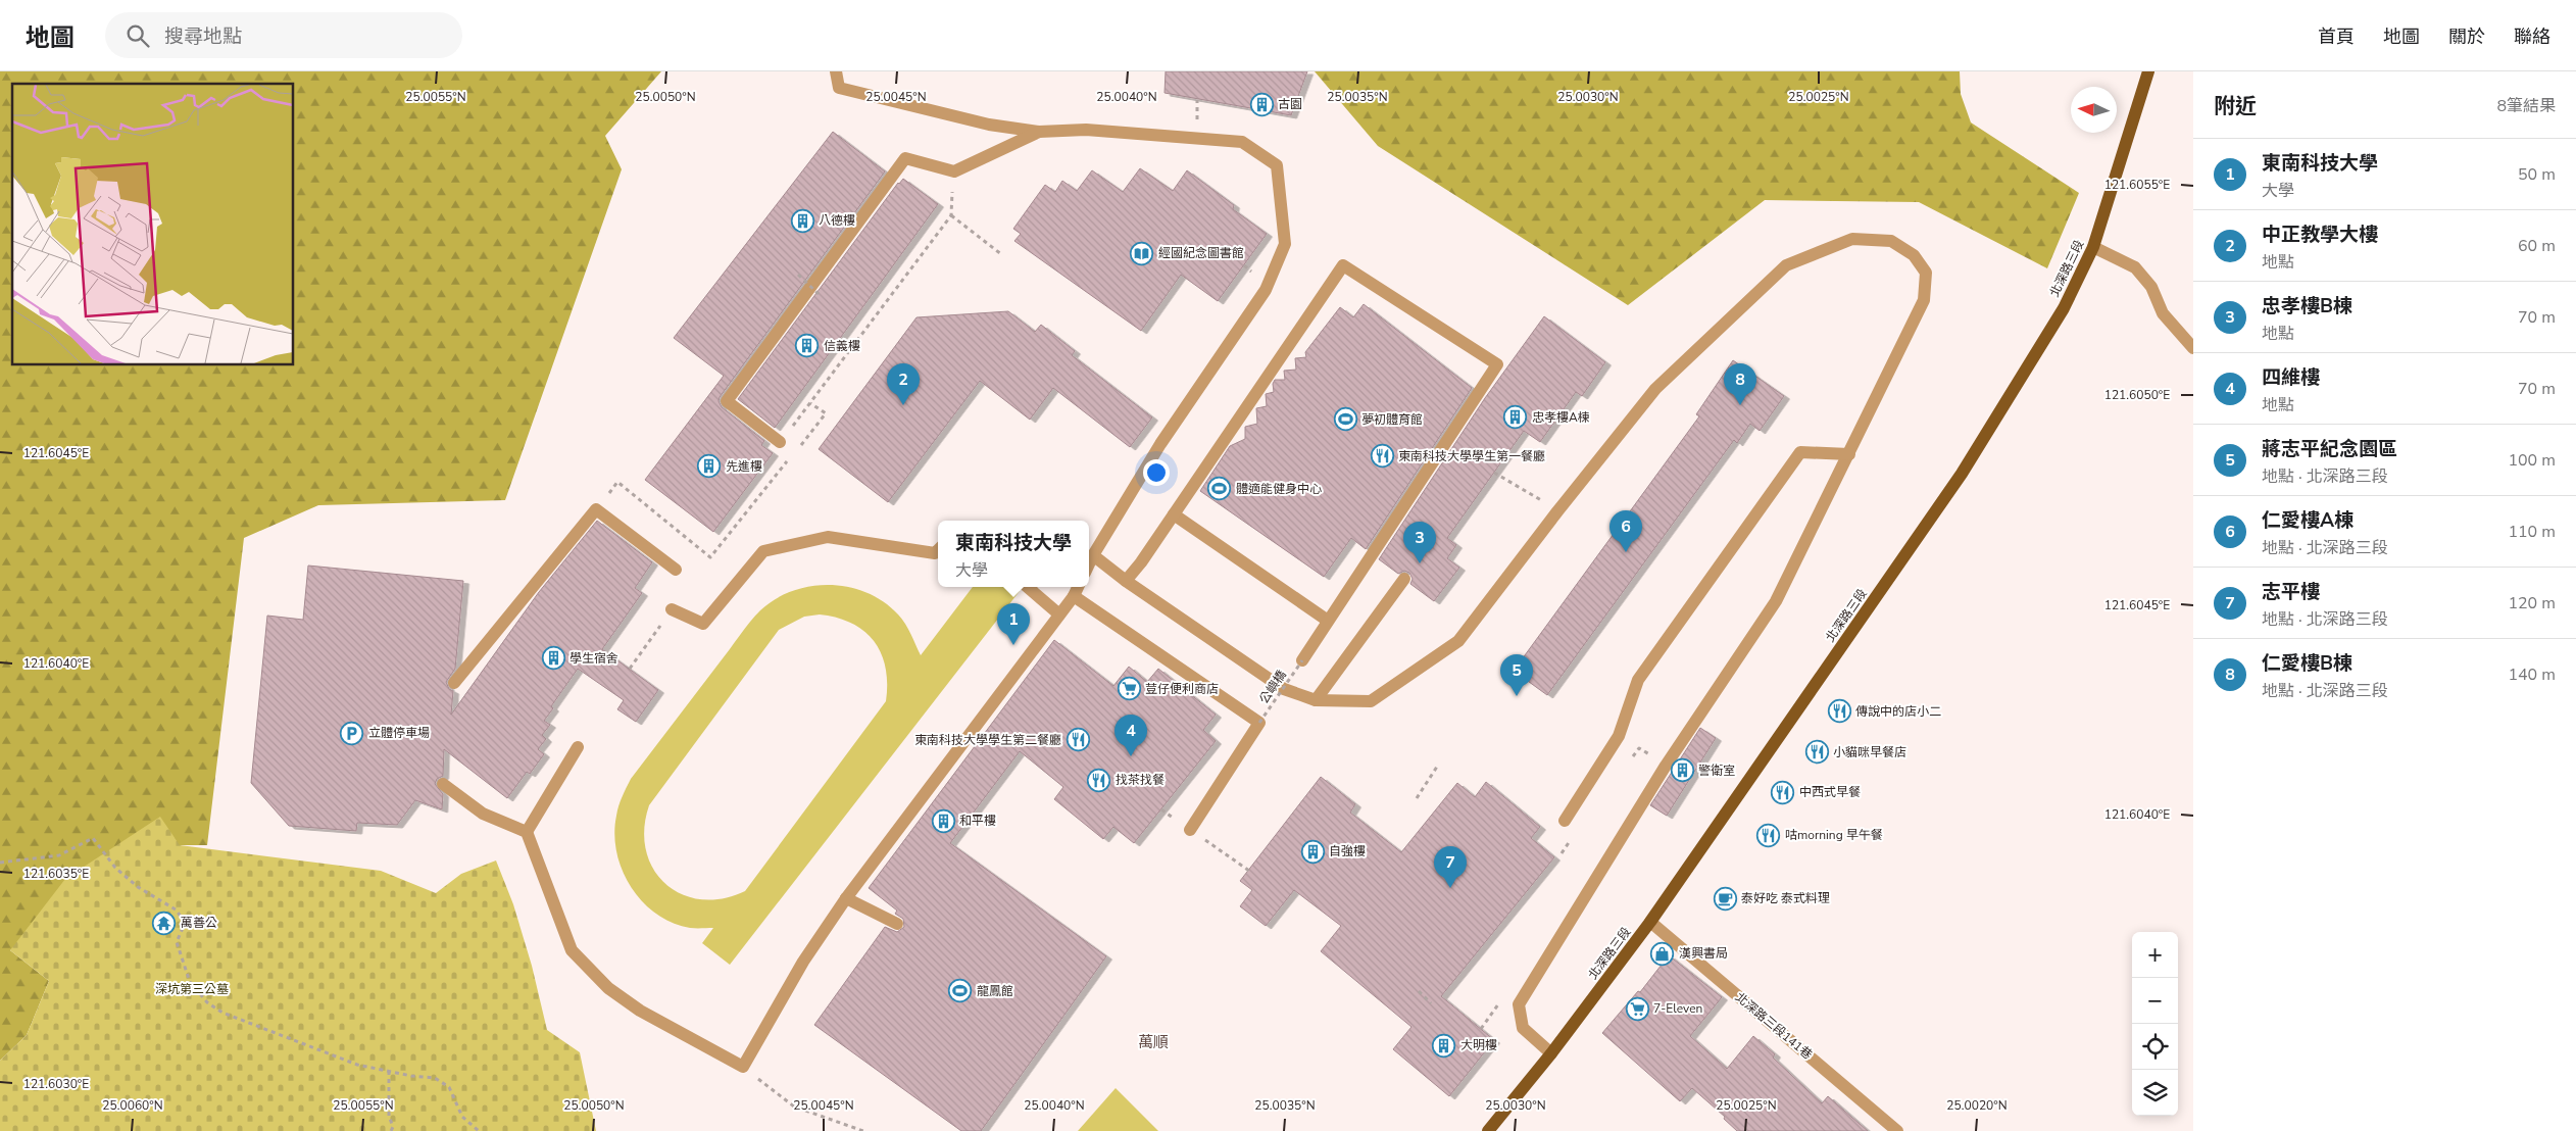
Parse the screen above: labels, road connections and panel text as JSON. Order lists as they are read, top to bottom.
{
  "streets": {
    "main road": ["北深路三段"],
    "street": ["北深路三段141巷"],
    "path": ["公嶼橋"]
  },
  "crossings": [
    ["北深路三段", "北深路三段141巷"]
  ],
  "districts": ["萬順"],
  "parks": ["深坑第三公墓"],
  "places": {
    "building": [
      "古園",
      "八德樓",
      "信義樓",
      "忠孝樓A棟",
      "先進樓",
      "學生宿舍",
      "警衛室",
      "和平樓",
      "自強樓",
      "大明樓"
    ],
    "library": ["經國紀念圖書館"],
    "sports": ["夢初體育館", "體適能健身中心", "龍鳳館"],
    "restaurant": [
      "東南科技大學學生第一餐廳",
      "傳說中的店小二",
      "東南科技大學學生第二餐廳",
      "小貓咪早餐店",
      "找茶找餐",
      "中西式早餐",
      "咕morning 早午餐"
    ],
    "supermarket": ["荳仔便利商店", "7-Eleven"],
    "parking": ["立體停車場"],
    "cafe": ["泰好吃 泰式料理"],
    "temple": ["萬善公"],
    "shop": ["漢興書局"]
  },
  "north": "left",
  "page": {
    "header": "地圖",
    "search": "搜尋地點",
    "nav": [
      "首頁",
      "地圖",
      "關於",
      "聯絡"
    ],
    "heading": ["附近", "8筆結果"],
    "list": [
      {
        "mark": "1",
        "name": "東南科技大學",
        "note": "大學",
        "value": "50 m"
      },
      {
        "mark": "2",
        "name": "中正教學大樓",
        "note": "地點",
        "value": "60 m"
      },
      {
        "mark": "3",
        "name": "忠孝樓B棟",
        "note": "地點",
        "value": "70 m"
      },
      {
        "mark": "4",
        "name": "四維樓",
        "note": "地點",
        "value": "70 m"
      },
      {
        "mark": "5",
        "name": "蔣志平紀念園區",
        "note": "地點 · 北深路三段",
        "value": "100 m"
      },
      {
        "mark": "6",
        "name": "仁愛樓A棟",
        "note": "地點 · 北深路三段",
        "value": "110 m"
      },
      {
        "mark": "7",
        "name": "志平樓",
        "note": "地點 · 北深路三段",
        "value": "120 m"
      },
      {
        "mark": "8",
        "name": "仁愛樓B棟",
        "note": "地點 · 北深路三段",
        "value": "140 m"
      }
    ],
    "pins": [
      "2",
      "8",
      "6",
      "3",
      "1",
      "5",
      "4",
      "7"
    ],
    "popup": ["東南科技大學", "大學"],
    "map_buttons": ["+", "−"]
  },
  "coordinates": [
    "25.0055°N",
    "25.0050°N",
    "25.0045°N",
    "25.0040°N",
    "25.0035°N",
    "25.0030°N",
    "25.0025°N",
    "121.6055°E",
    "121.6050°E",
    "121.6045°E",
    "121.6040°E",
    "121.6035°E",
    "121.6030°E",
    "25.0060°N",
    "25.0020°N"
  ]
}
